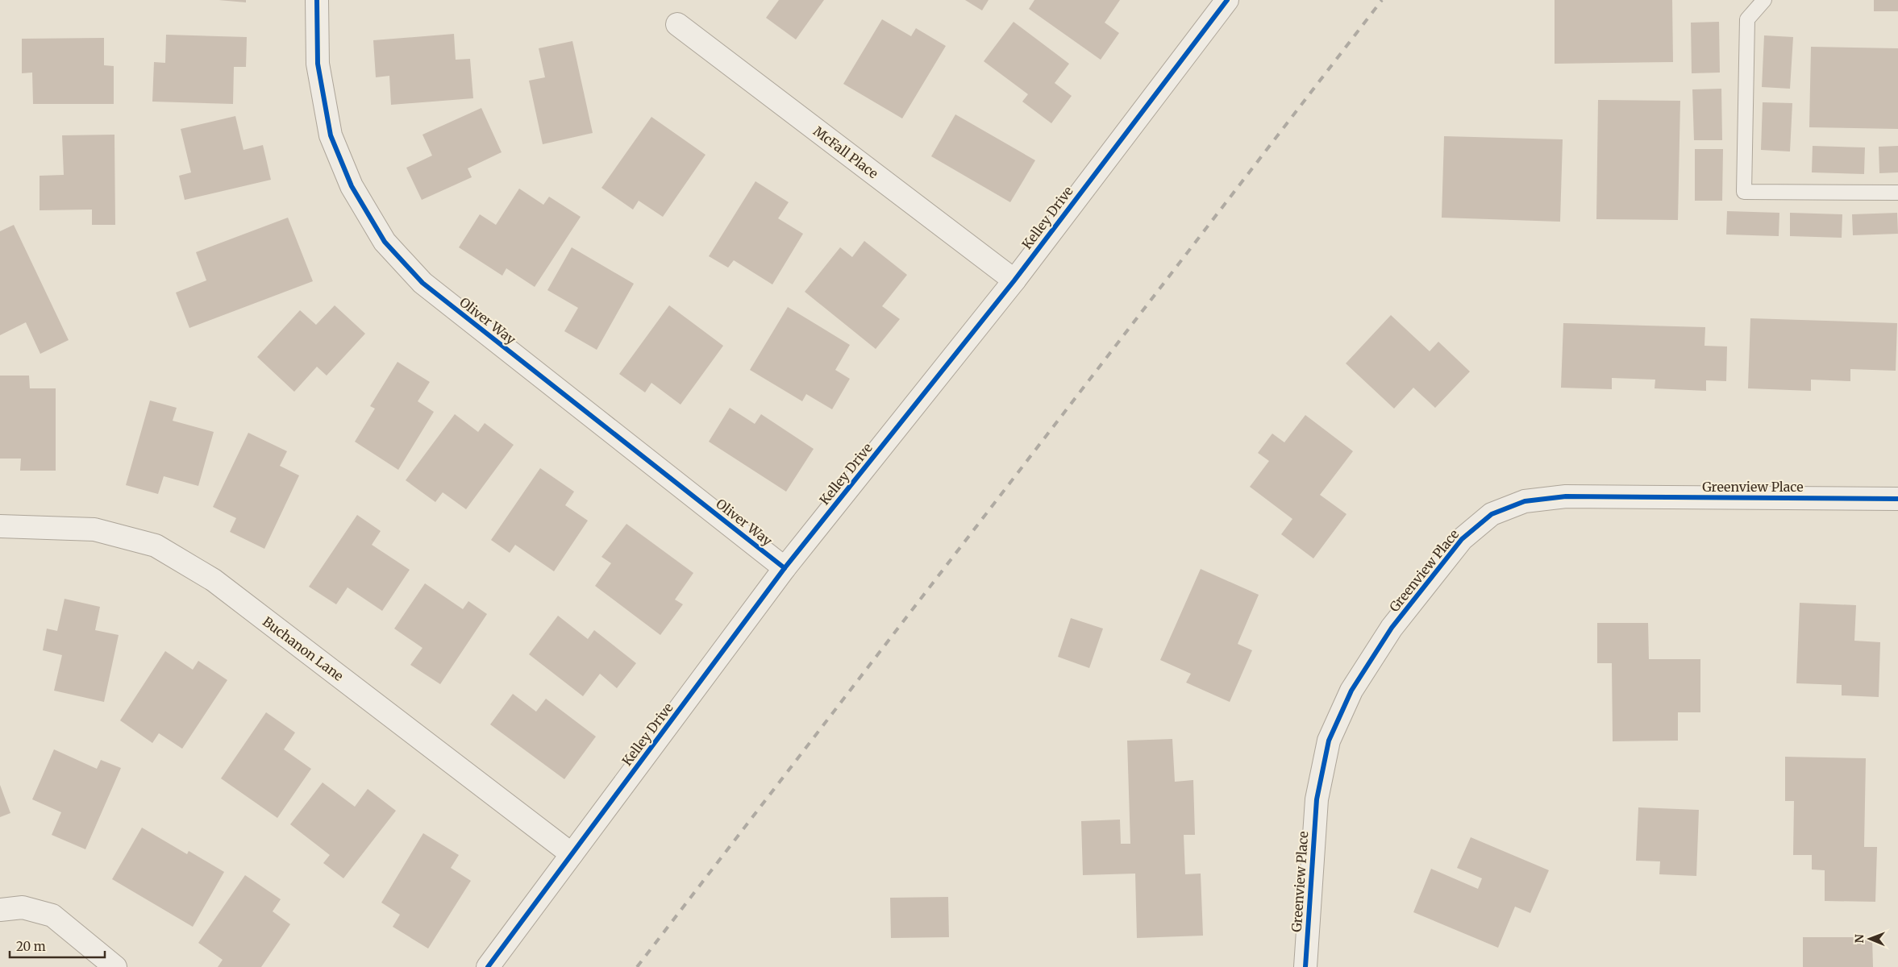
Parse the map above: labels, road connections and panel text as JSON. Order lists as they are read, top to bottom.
{
  "streets": {
    "street": [
      "McFall Place",
      "Kelley Drive",
      "Oliver Way",
      "Greenview Place",
      "Buchanon Lane"
    ]
  },
  "crossings": [
    ["McFall Place", "Kelley Drive"],
    ["Kelley Drive", "Oliver Way"],
    ["Kelley Drive", "Buchanon Lane"]
  ],
  "scale_bar": "20 m",
  "north": "left"
}
